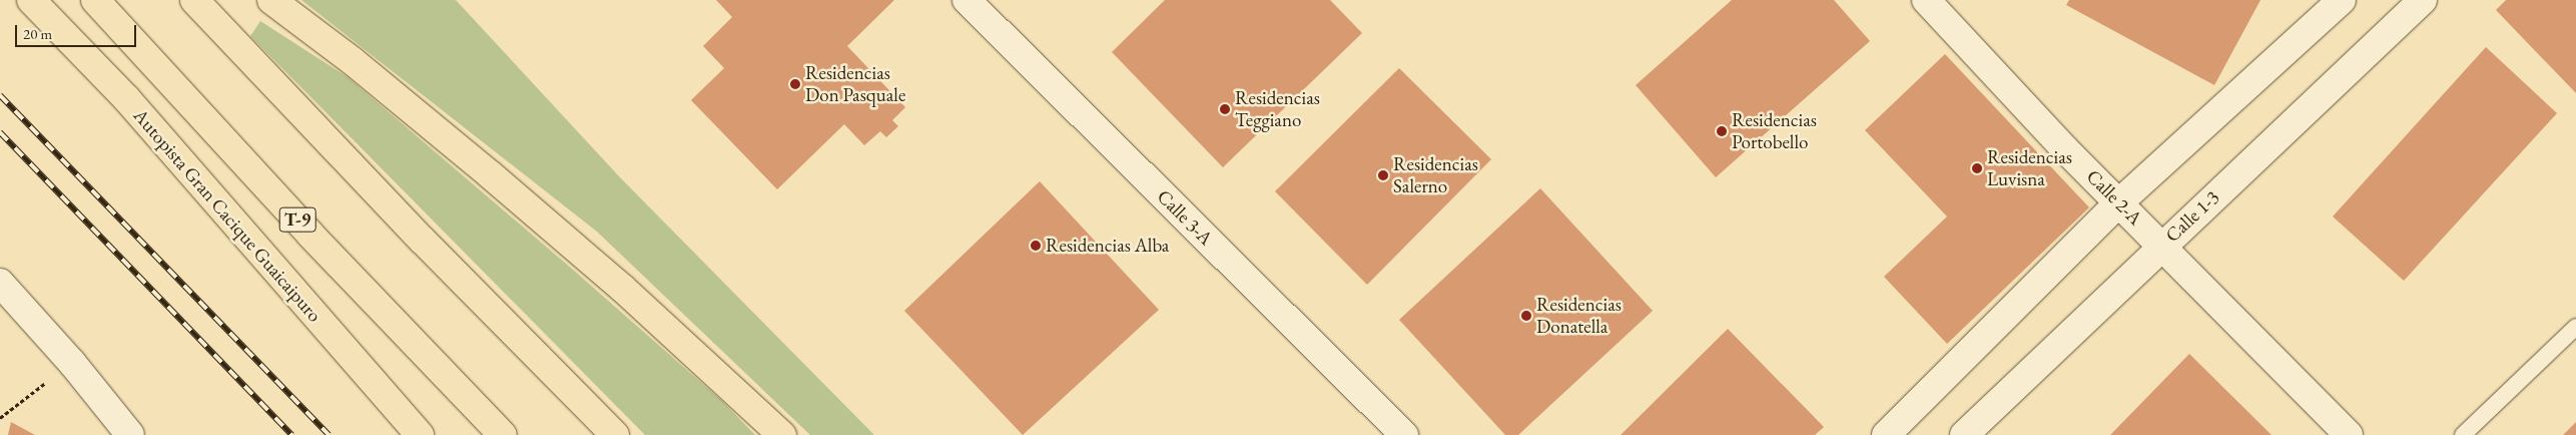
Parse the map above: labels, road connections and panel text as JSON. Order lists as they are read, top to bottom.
{
  "streets": {
    "highway": ["Autopista Gran Cacique Guaicaipuro", "T-9"],
    "street": ["Calle 2-A", "Calle 1-3", "Calle 3-A"]
  },
  "crossings": [
    ["Calle 2-A", "Calle 1-3"]
  ],
  "places": [
    "Residencias Don Pasquale",
    "Residencias Teggiano",
    "Residencias Portobello",
    "Residencias Luvisna",
    "Residencias Salerno",
    "Residencias Alba",
    "Residencias Donatella"
  ],
  "scale_bar": "20 m"
}
